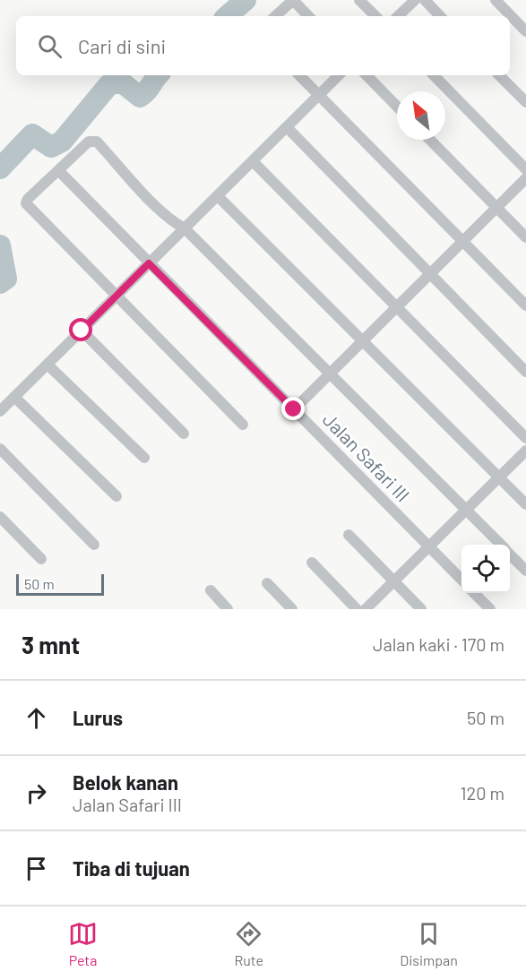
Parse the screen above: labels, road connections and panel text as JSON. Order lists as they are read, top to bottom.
{
  "streets": {
    "street": ["Jalan Safari III"]
  },
  "scale_bar": "50 m",
  "north": "top left",
  "page": {
    "search": "Cari di sini",
    "scale": "50 m",
    "heading": ["3 mnt", "Jalan kaki · 170 m"],
    "list": [
      ["Lurus", "50 m"],
      ["Belok kanan", "Jalan Safari III", "120 m"],
      "Tiba di tujuan"
    ],
    "nav": ["Peta", "Rute", "Disimpan"]
  }
}
